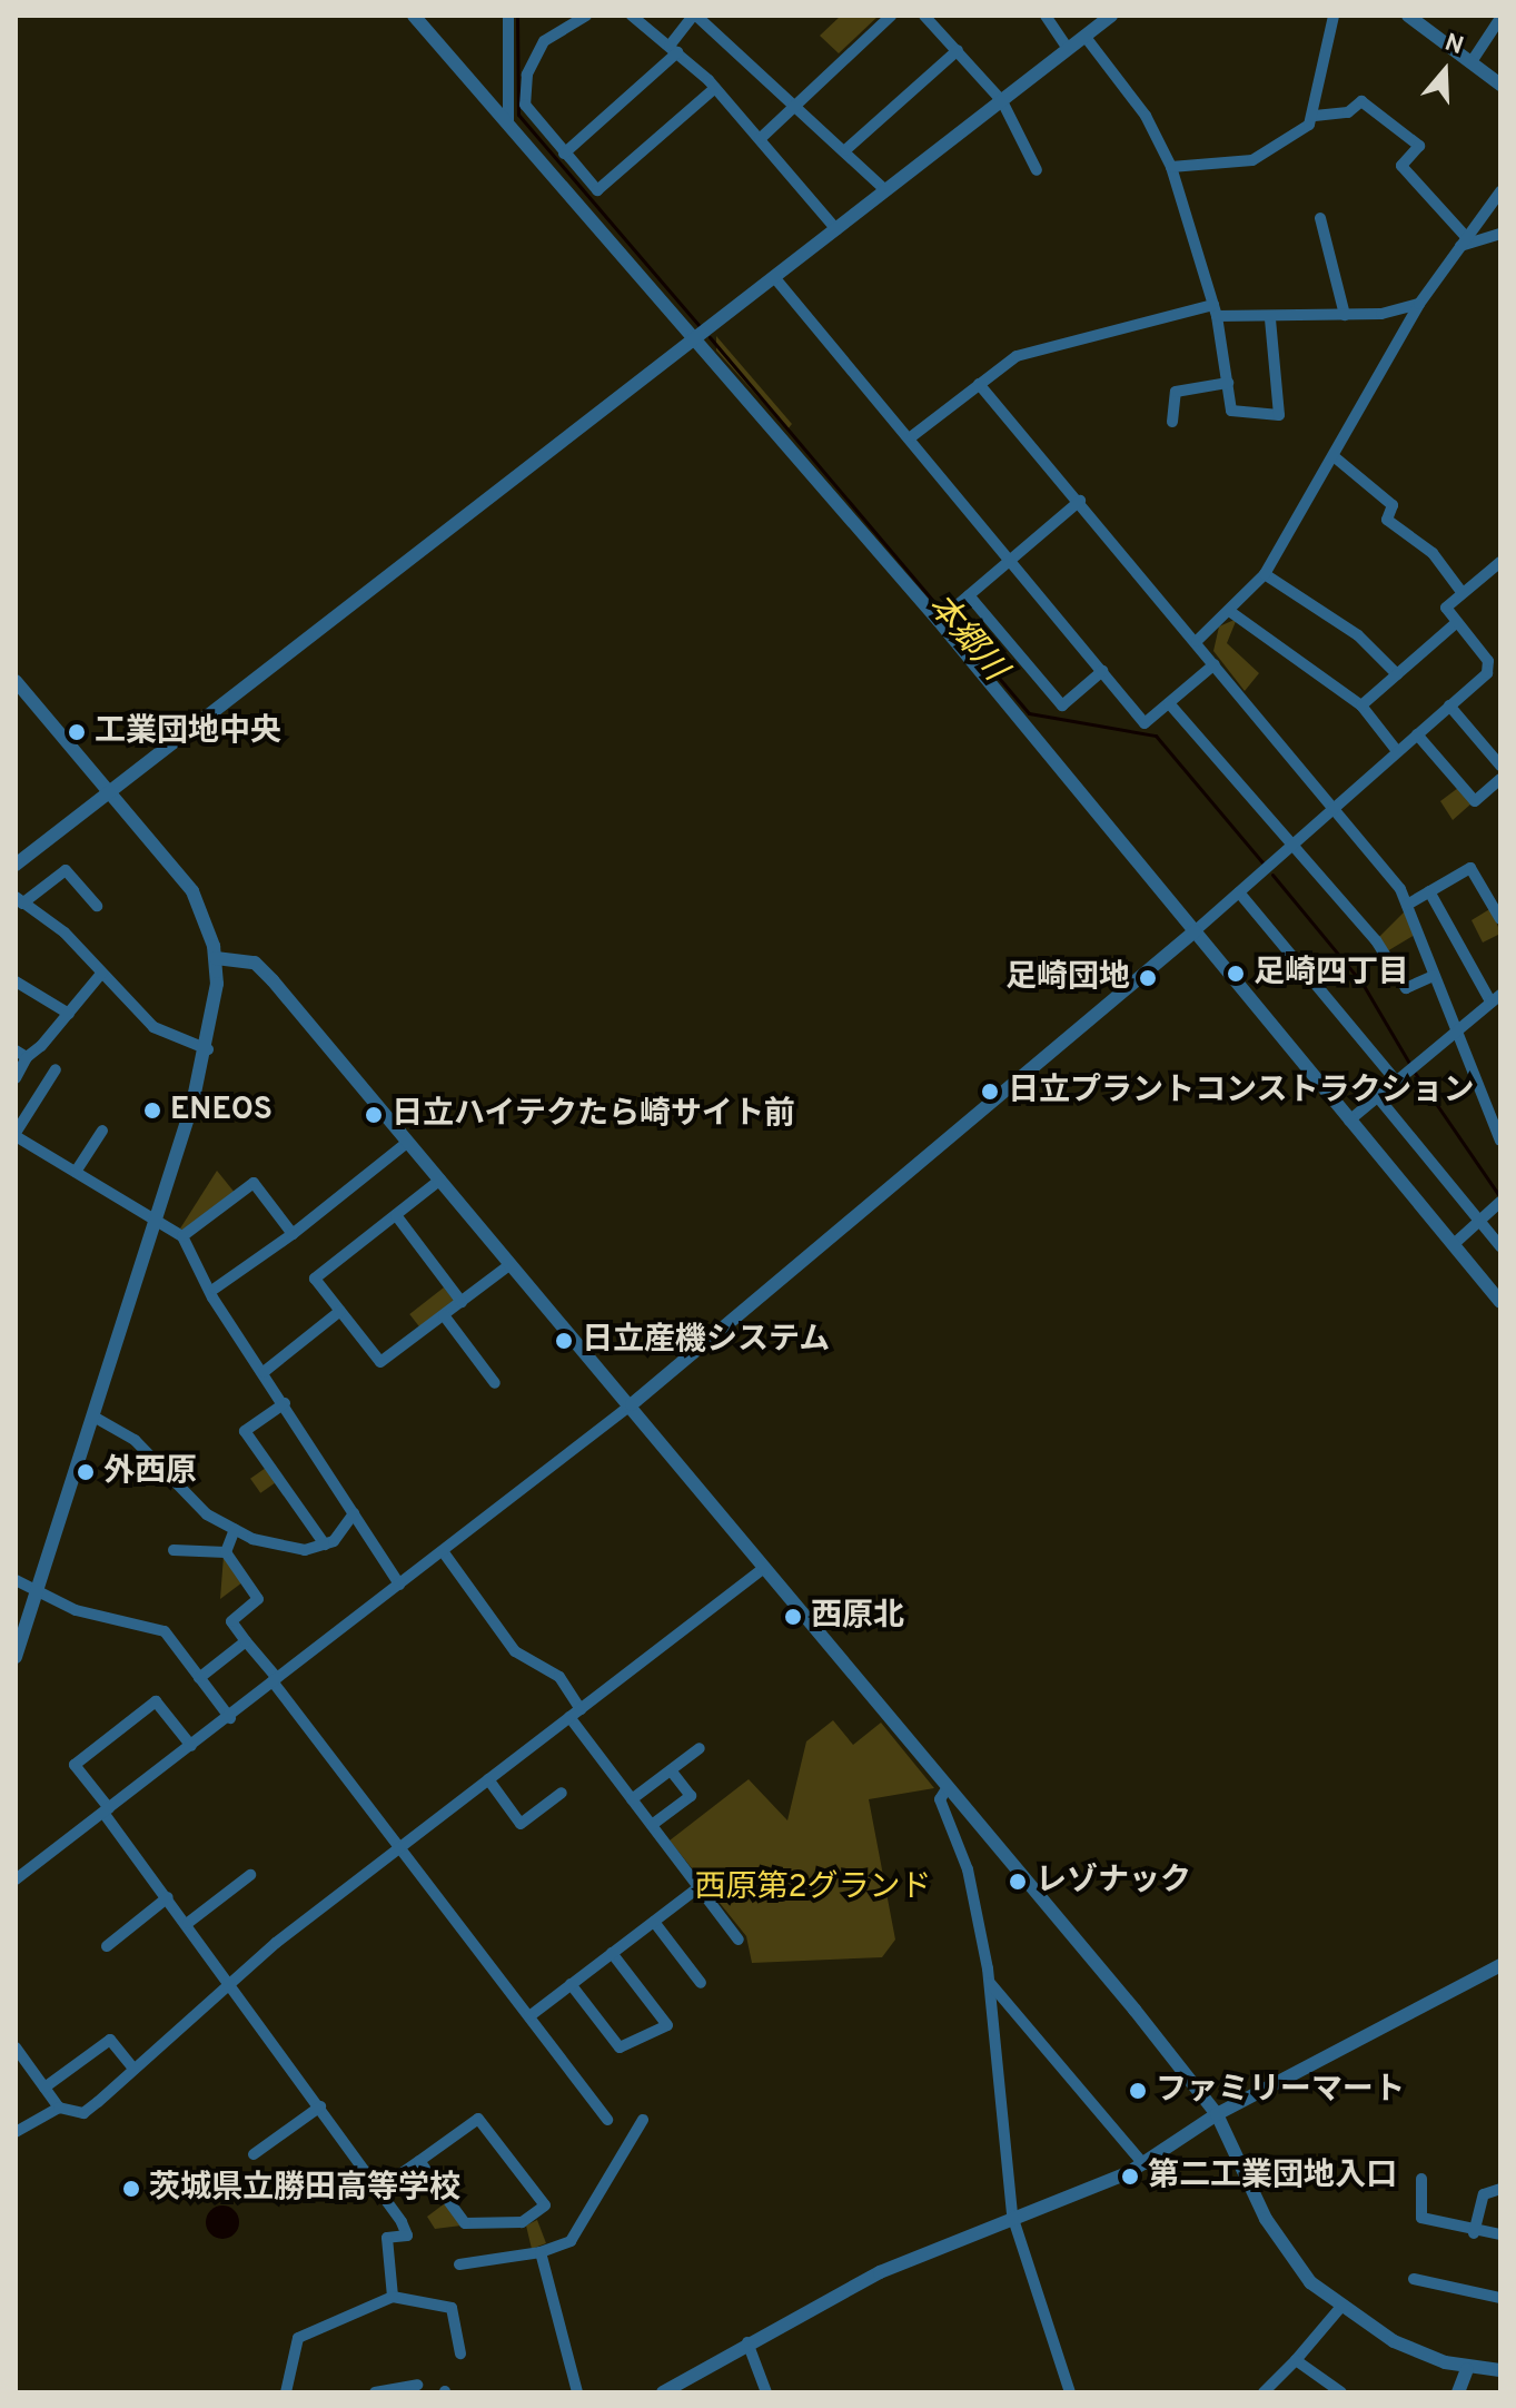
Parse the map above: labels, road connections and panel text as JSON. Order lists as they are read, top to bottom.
{
  "water": ["本郷川"],
  "parks": ["西原第2グランド"],
  "places": [
    "工業団地中央",
    "足崎四丁目",
    "足崎団地",
    "日立プラントコンストラクション",
    "ENEOS",
    "日立ハイテクたら崎サイト前",
    "日立産機システム",
    "外西原",
    "西原北",
    "レゾナック",
    "ファミリーマート",
    "第二工業団地入口",
    "茨城県立勝田高等学校"
  ],
  "north": "top"
}
